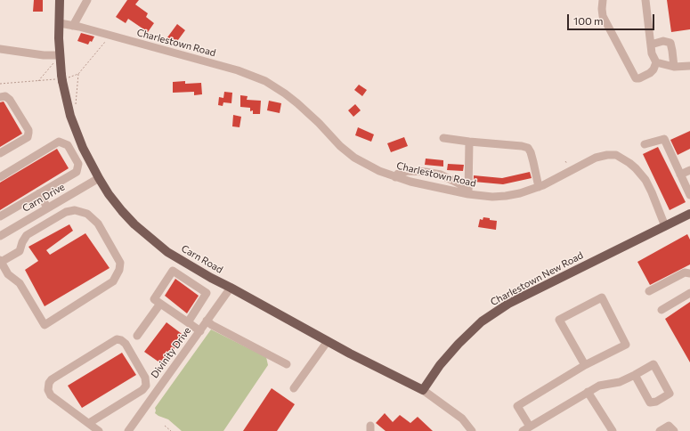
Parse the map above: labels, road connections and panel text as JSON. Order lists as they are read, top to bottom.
{
  "streets": {
    "main road": ["Carn Road", "Charlestown New Road"],
    "street": ["Charlestown Road", "Carn Drive", "Divinity Drive"]
  },
  "crossings": [
    ["Charlestown Road", "Carn Road"],
    ["Charlestown Road", "Charlestown New Road"],
    ["Carn Drive", "Carn Road"],
    ["Carn Road", "Charlestown New Road"],
    ["Carn Road", "Divinity Drive"]
  ],
  "scale_bar": "100 m"
}
